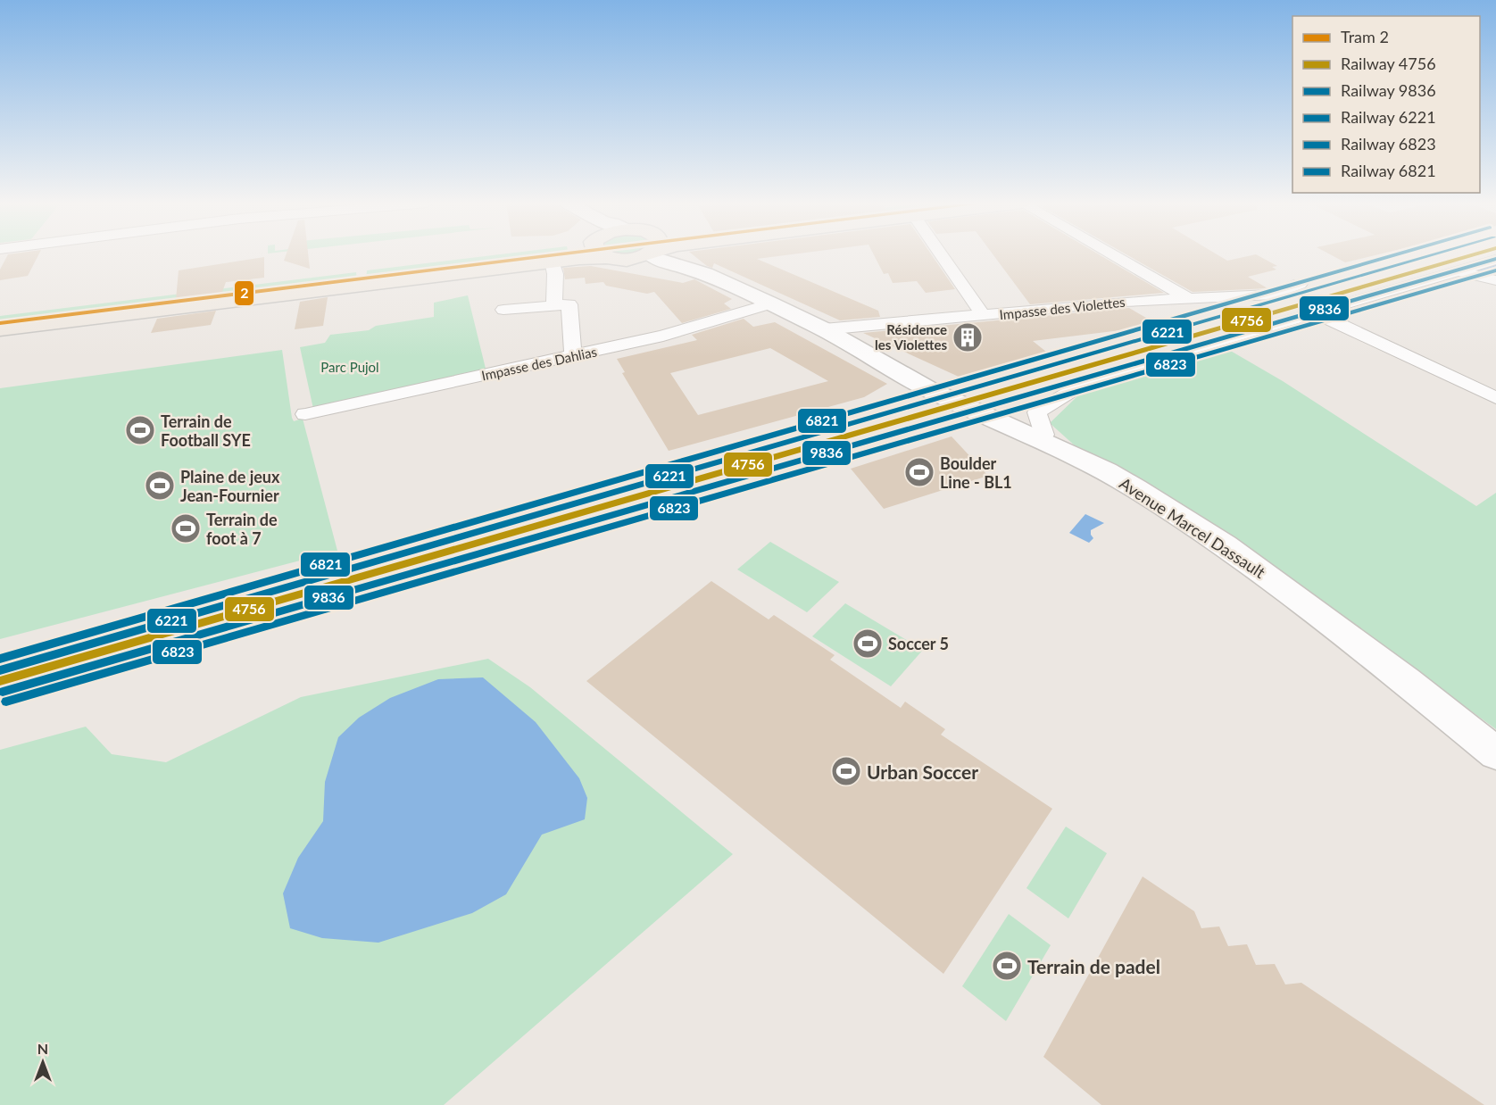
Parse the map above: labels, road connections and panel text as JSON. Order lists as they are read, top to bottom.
{
  "streets": {
    "street": ["Impasse des Violettes", "Impasse des Dahlias", "Avenue Marcel Dassault"]
  },
  "crossings": [
    ["Impasse des Violettes", "Avenue Marcel Dassault"],
    ["Impasse des Dahlias", "Avenue Marcel Dassault"]
  ],
  "parks": ["Parc Pujol"],
  "places": {
    "building": ["Résidence les Violettes"],
    "sports": [
      "Terrain de Football SYE",
      "Boulder Line - BL1",
      "Plaine de jeux Jean-Fournier",
      "Terrain de foot à 7",
      "Soccer 5",
      "Urban Soccer",
      "Terrain de padel"
    ]
  },
  "lines": [
    "tram line 2",
    "rail line 4756",
    "rail line 6221",
    "rail line 6821",
    "rail line 9836",
    "rail line 6823"
  ],
  "legend": [
    "Tram 2",
    "Railway 4756",
    "Railway 9836",
    "Railway 6221",
    "Railway 6823",
    "Railway 6821"
  ],
  "north": "top"
}
